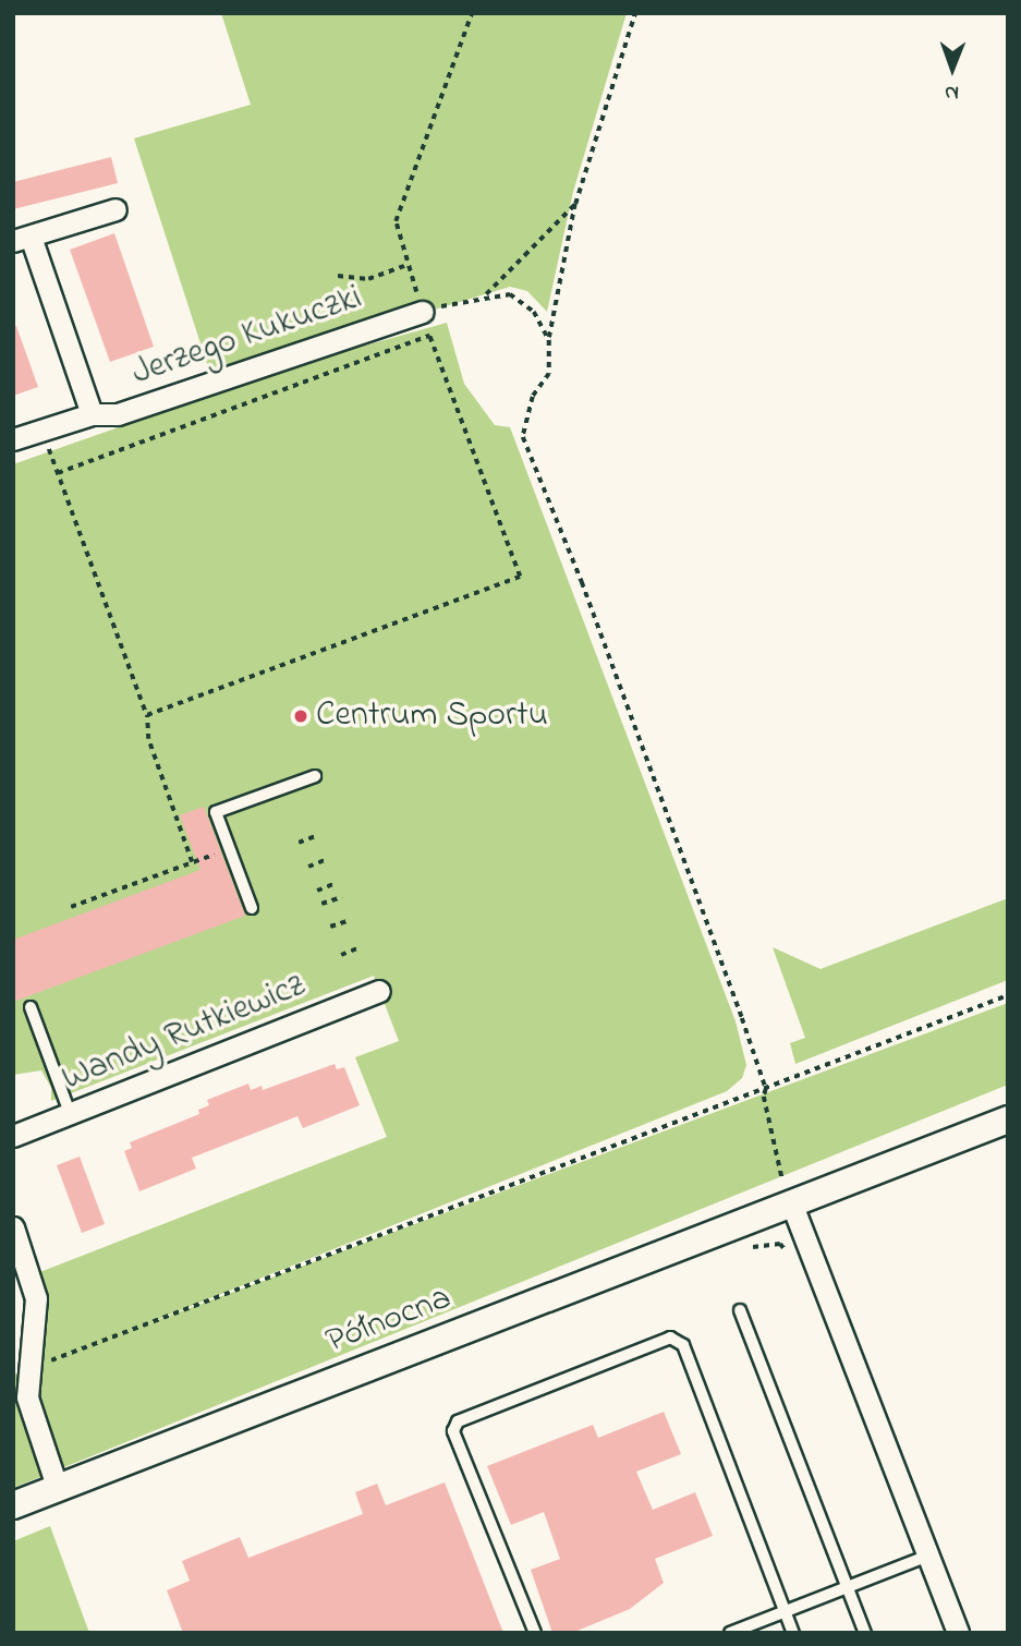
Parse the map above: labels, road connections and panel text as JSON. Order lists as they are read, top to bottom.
{
  "streets": {
    "street": ["Jerzego Kukuczki", "Wandy Rutkiewicz", "Północna"]
  },
  "places": ["Centrum Sportu"],
  "north": "bottom"
}
